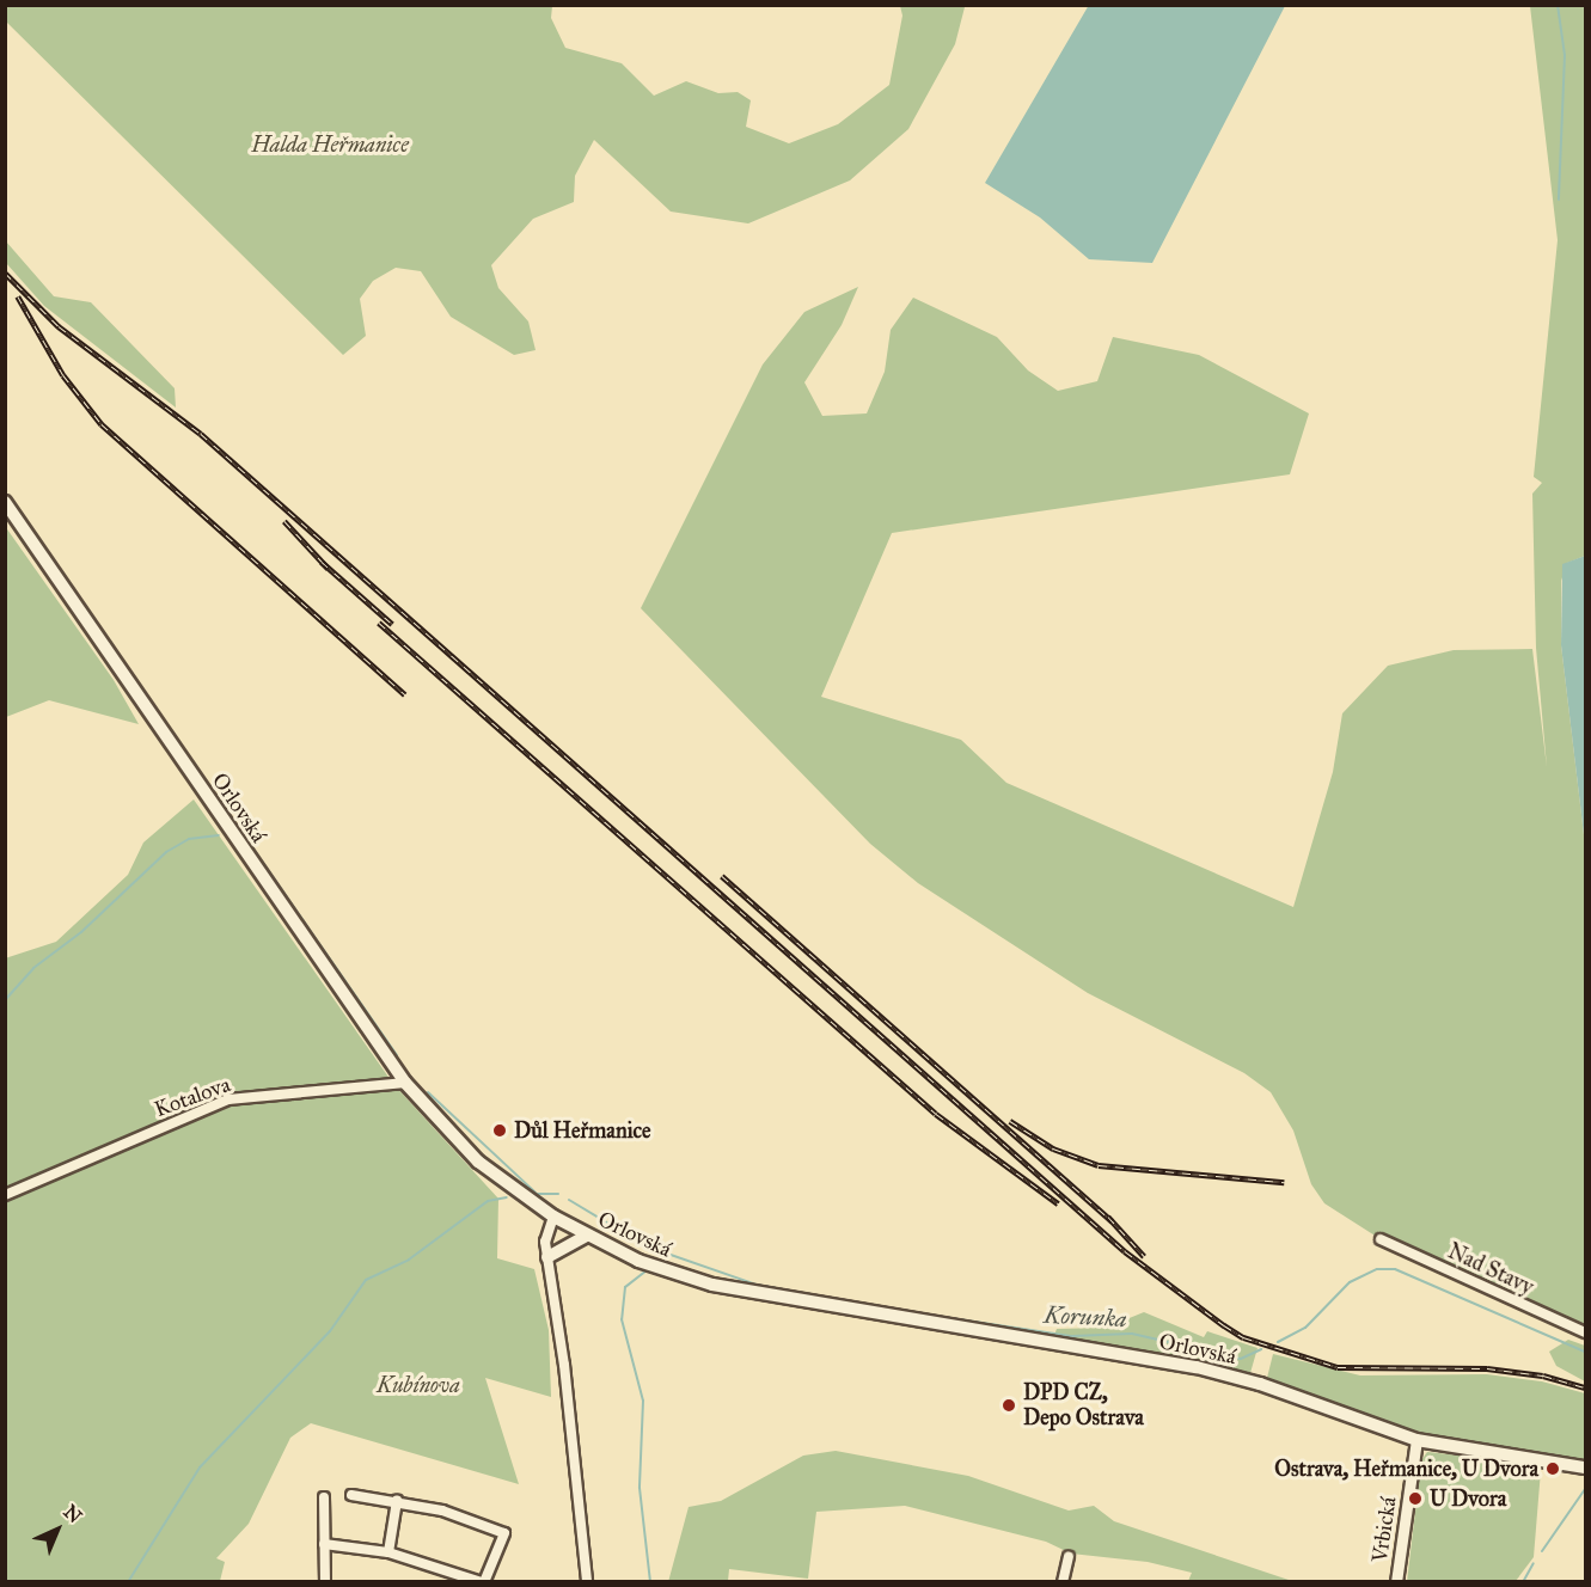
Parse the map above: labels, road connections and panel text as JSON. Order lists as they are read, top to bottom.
{
  "streets": {
    "main road": ["Orlovská"],
    "street": ["Kotalova", "Nad Stavy", "Vrbická"]
  },
  "crossings": [
    ["Orlovská", "Kotalova"],
    ["Orlovská", "Vrbická"]
  ],
  "water": ["Korunka"],
  "parks": ["Halda Heřmanice", "Kubínova"],
  "places": [
    "Důl Heřmanice",
    "DPD CZ, Depo Ostrava",
    "Ostrava, Heřmanice, U Dvora",
    "U Dvora"
  ],
  "north": "top right"
}
